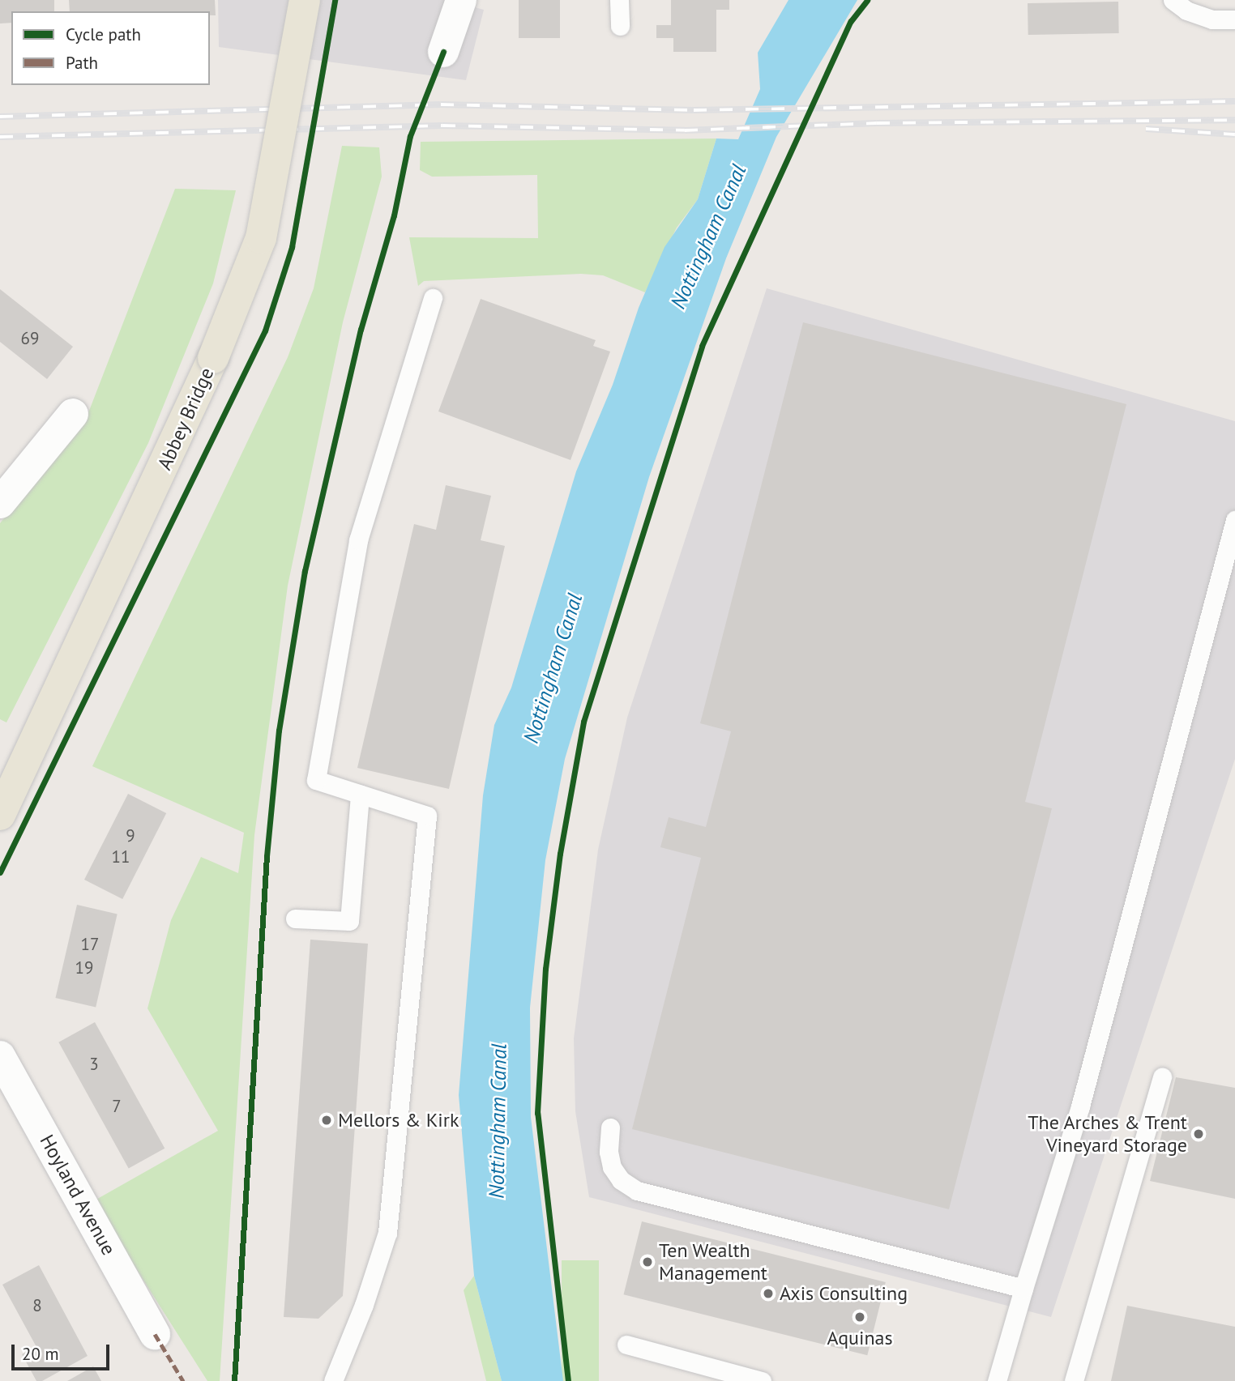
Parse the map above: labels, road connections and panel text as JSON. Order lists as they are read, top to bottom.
{
  "streets": {
    "main road": ["Abbey Bridge"],
    "street": ["Hoyland Avenue"]
  },
  "water": ["Nottingham Canal"],
  "places": [
    "Mellors & Kirk",
    "The Arches & Trent Vineyard Storage",
    "Ten Wealth Management",
    "Axis Consulting",
    "Aquinas"
  ],
  "house_numbers": [
    "69",
    "9",
    "11",
    "17",
    "19",
    "3",
    "7",
    "8"
  ],
  "legend": ["Cycle path", "Path"],
  "scale_bar": "20 m"
}
